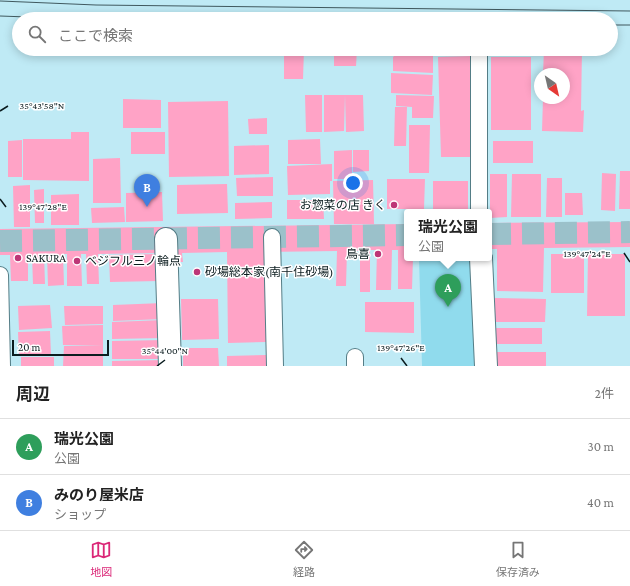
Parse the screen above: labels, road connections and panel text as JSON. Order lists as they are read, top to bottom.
{
  "places": [
    "お惣菜の店 きく",
    "鳥喜",
    "SAKURA",
    "ベジフル三ノ輪点",
    "砂場総本家(南千住砂場)"
  ],
  "scale_bar": "20 m",
  "north": "bottom right",
  "page": {
    "search": "ここで検索",
    "pins": ["B", "A"],
    "popup": ["瑞光公園", "公園"],
    "scale": "20 m",
    "heading": ["周辺", "2件"],
    "list": [
      {
        "mark": "A",
        "name": "瑞光公園",
        "note": "公園",
        "value": "30 m"
      },
      {
        "mark": "B",
        "name": "みのり屋米店",
        "note": "ショップ",
        "value": "40 m"
      }
    ],
    "nav": ["地図", "経路", "保存済み"]
  },
  "coordinates": [
    "35°43'58\"N",
    "139°47'28\"E",
    "139°47'24\"E",
    "139°47'26\"E",
    "35°44'00\"N"
  ]
}
